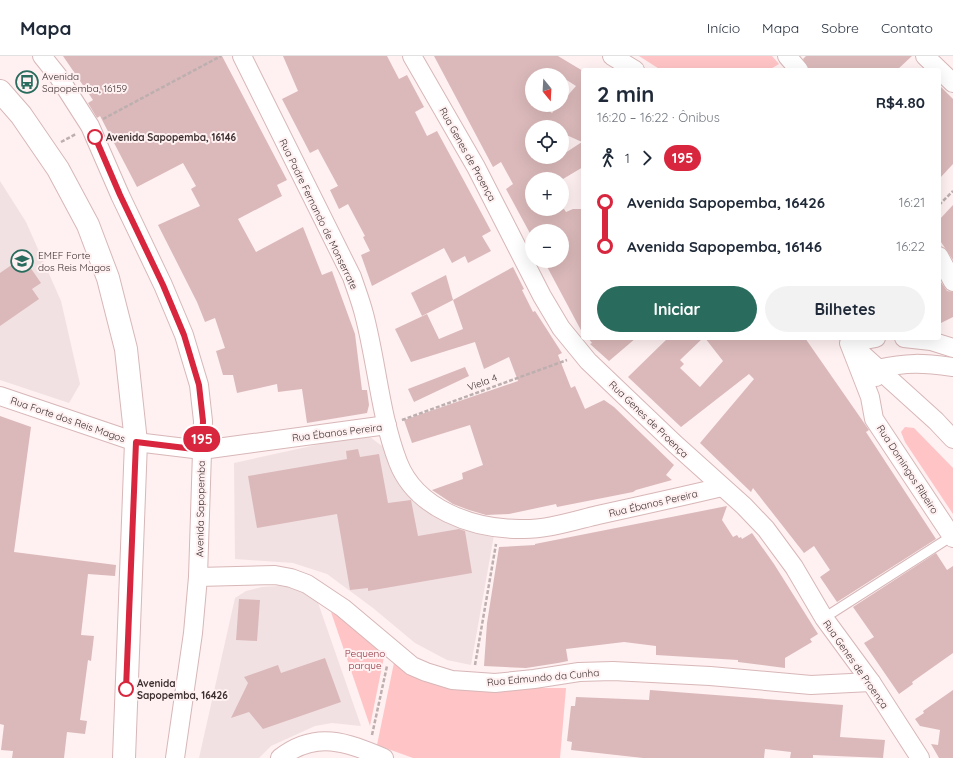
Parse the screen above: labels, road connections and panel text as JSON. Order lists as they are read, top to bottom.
{
  "streets": {
    "street": [
      "Rua Genes de Proença",
      "Rua Padre Fernando de Monserrate",
      "Rua Forte dos Reis Magos",
      "Rua Ébanos Pereira",
      "Rua Domingos Ribeiro",
      "Avenida Sapopemba",
      "Rua Edmundo da Cunha"
    ],
    "path": ["Viela 4"]
  },
  "crossings": [
    ["Rua Genes de Proença", "Viela 4"],
    ["Rua Genes de Proença", "Rua Ébanos Pereira"],
    ["Rua Genes de Proença", "Rua Edmundo da Cunha"],
    ["Rua Padre Fernando de Monserrate", "Viela 4"],
    ["Rua Padre Fernando de Monserrate", "Rua Ébanos Pereira"],
    ["Viela 4", "Rua Ébanos Pereira"],
    ["Rua Forte dos Reis Magos", "Rua Ébanos Pereira"],
    ["Rua Ébanos Pereira", "Avenida Sapopemba"],
    ["Avenida Sapopemba", "Rua Edmundo da Cunha"]
  ],
  "parks": ["Pequeno parque"],
  "places": {
    "bus stop": ["Avenida Sapopemba, 16159"],
    "other": ["Avenida Sapopemba, 16146", "Avenida Sapopemba, 16426"],
    "school or university": ["EMEF Forte dos Reis Magos"]
  },
  "lines": ["bus line 195"],
  "north": "bottom",
  "page": {
    "header": "Mapa",
    "nav": [
      "Início",
      "Mapa",
      "Sobre",
      "Contato"
    ],
    "on_map": "195",
    "map_buttons": ["+", "−"],
    "heading": ["2 min", "16:20 – 16:22 · Ônibus", "R$4.80"],
    "legs": ["1", "195"],
    "list": [
      {
        "name": "Avenida Sapopemba, 16426",
        "value": "16:21"
      },
      {
        "name": "Avenida Sapopemba, 16146",
        "value": "16:22"
      }
    ],
    "buttons": ["Iniciar", "Bilhetes"]
  }
}
